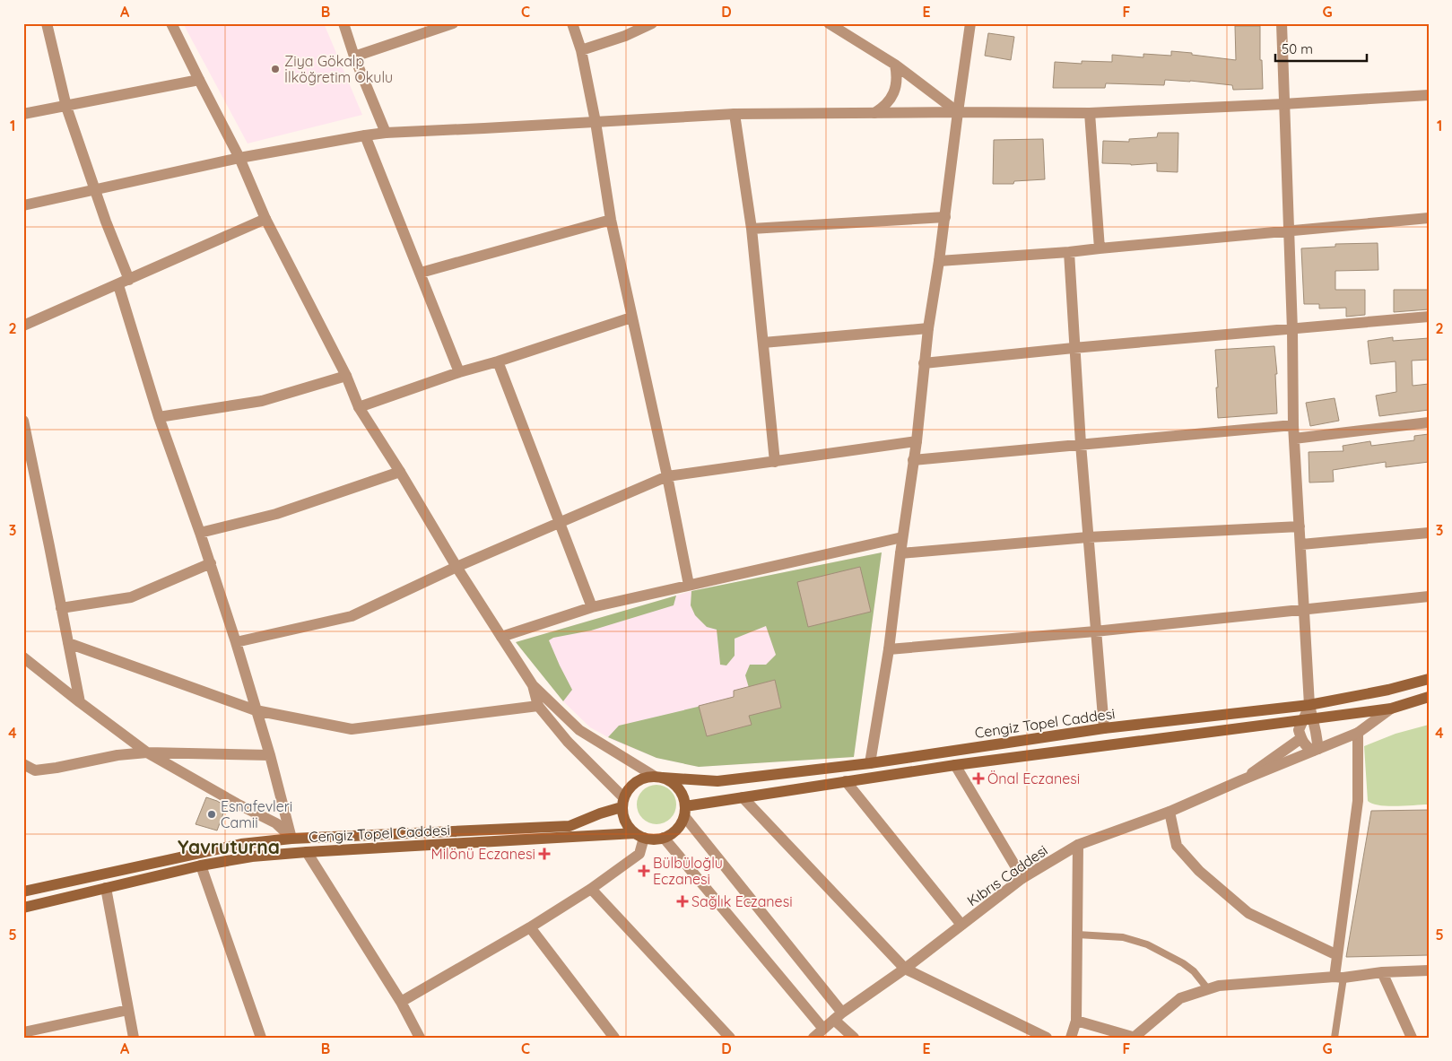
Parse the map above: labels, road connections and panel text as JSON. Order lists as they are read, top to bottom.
{
  "streets": {
    "main road": ["Cengiz Topel Caddesi"],
    "street": ["Kıbrıs Caddesi"]
  },
  "districts": ["Yavruturna"],
  "places": {
    "other": ["Ziya Gökalp İlköğretim Okulu", "Esnafevleri Camii"],
    "health": [
      "Önal Eczanesi",
      "Milönü Eczanesi",
      "Bülbüloğlu Eczanesi",
      "Sağlık Eczanesi"
    ]
  },
  "scale_bar": "50 m",
  "grid": {
    "columns": [
      "A",
      "B",
      "C",
      "D",
      "E",
      "F",
      "G"
    ],
    "rows": [
      "1",
      "2",
      "3",
      "4",
      "5"
    ]
  }
}
